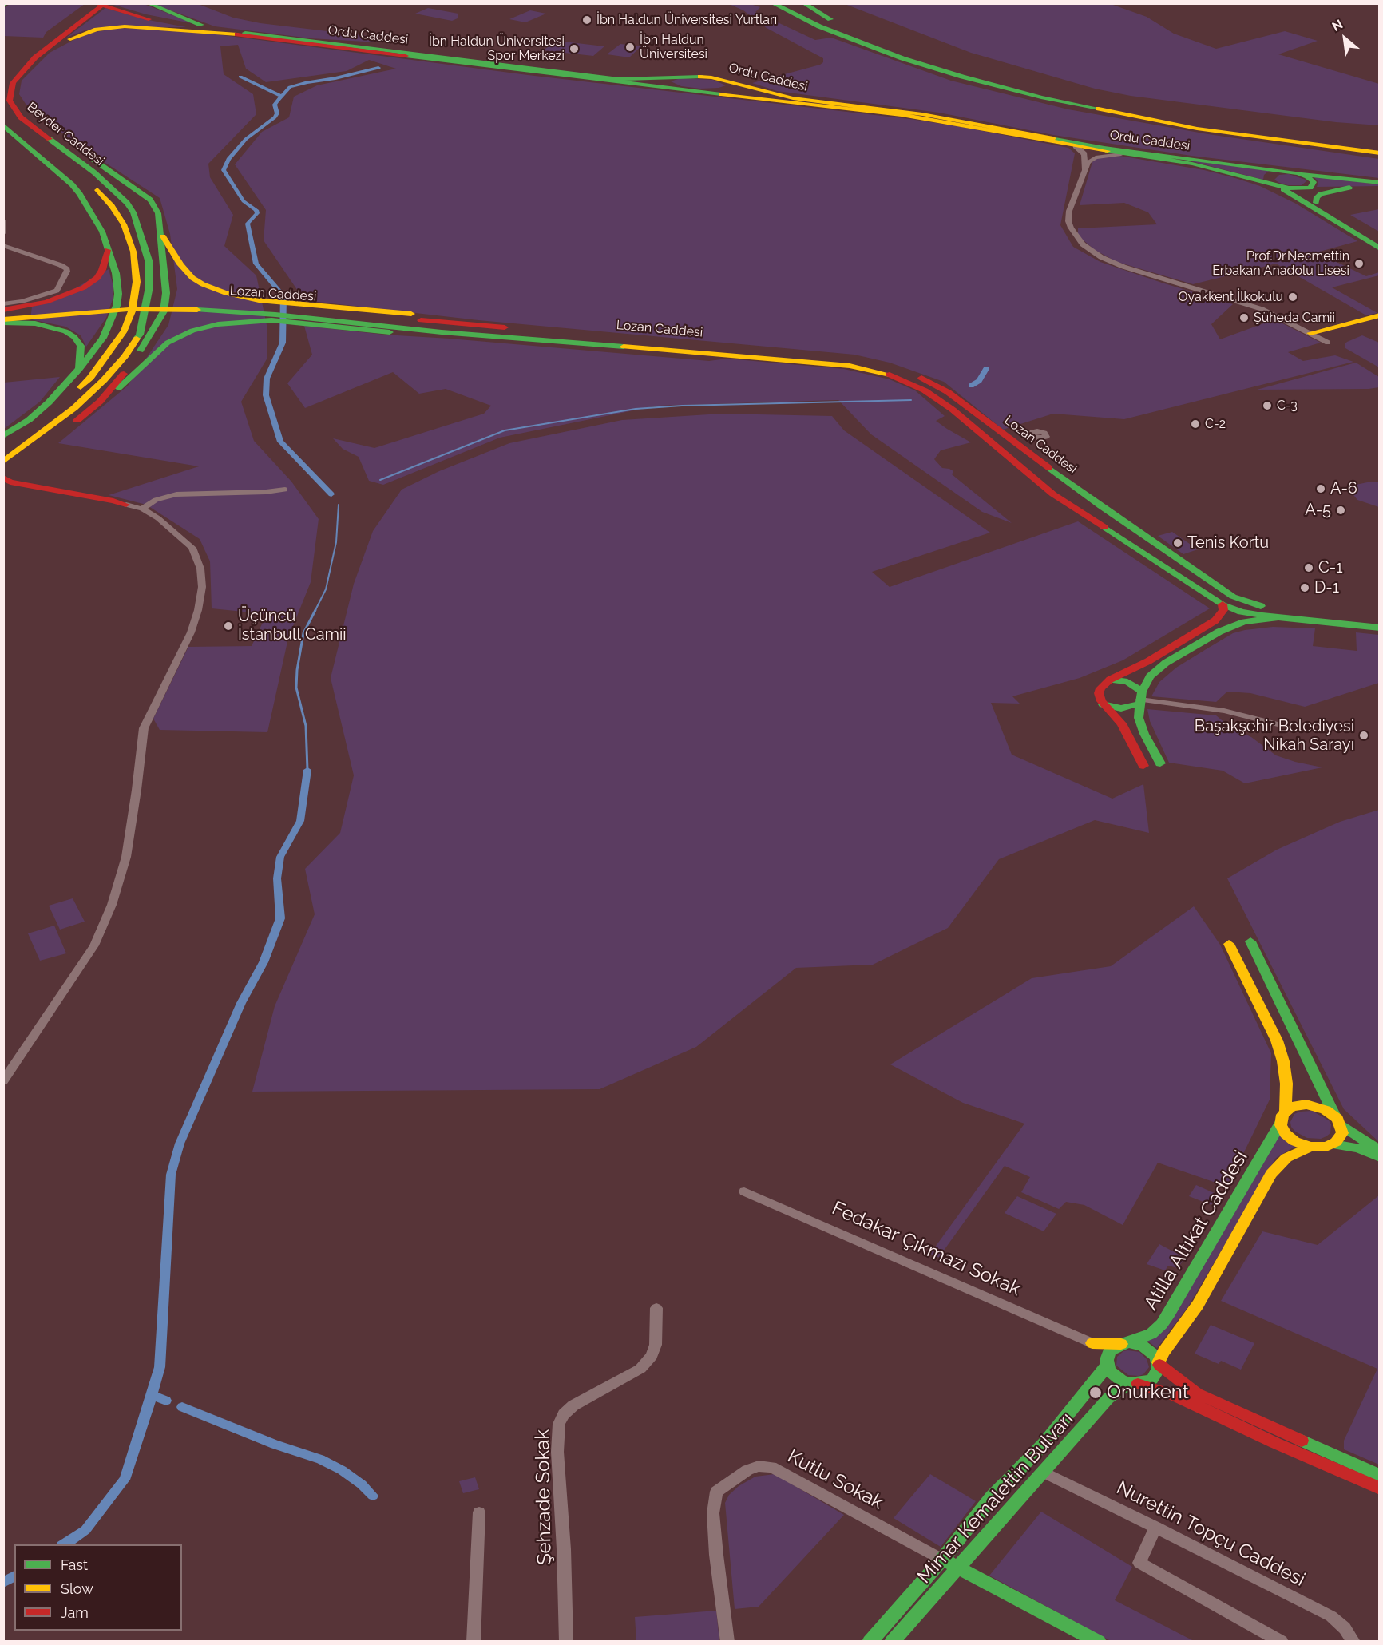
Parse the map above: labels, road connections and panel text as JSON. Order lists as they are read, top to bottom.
{
  "streets": {
    "main road": [
      "Ordu Caddesi",
      "Beyder Caddesi",
      "Lozan Caddesi",
      "Atilla Altıkat Caddesi",
      "Mimar Kemalettin Bulvarı"
    ],
    "street": [
      "Fedakar Çıkmazı Sokak",
      "Kutlu Sokak",
      "Şehzade Sokak",
      "Nurettin Topçu Caddesi"
    ]
  },
  "crossings": [
    ["Atilla Altıkat Caddesi", "Mimar Kemalettin Bulvarı"],
    ["Kutlu Sokak", "Mimar Kemalettin Bulvarı"],
    ["Mimar Kemalettin Bulvarı", "Nurettin Topçu Caddesi"]
  ],
  "places": [
    "İbn Haldun Üniversitesi Yurtları",
    "İbn Haldun Üniversitesi",
    "İbn Haldun Üniversitesi Spor Merkezi",
    "Prof.Dr.Necmettin Erbakan Anadolu Lisesi",
    "Oyakkent İlkokulu",
    "Şüheda Camii",
    "C-3",
    "C-2",
    "A-6",
    "A-5",
    "Tenis Kortu",
    "C-1",
    "D-1",
    "Üçüncü İstanbull Camii",
    "Başakşehir Belediyesi Nikah Sarayı",
    "Onurkent"
  ],
  "legend": ["Fast", "Slow", "Jam"],
  "north": "top left"
}
